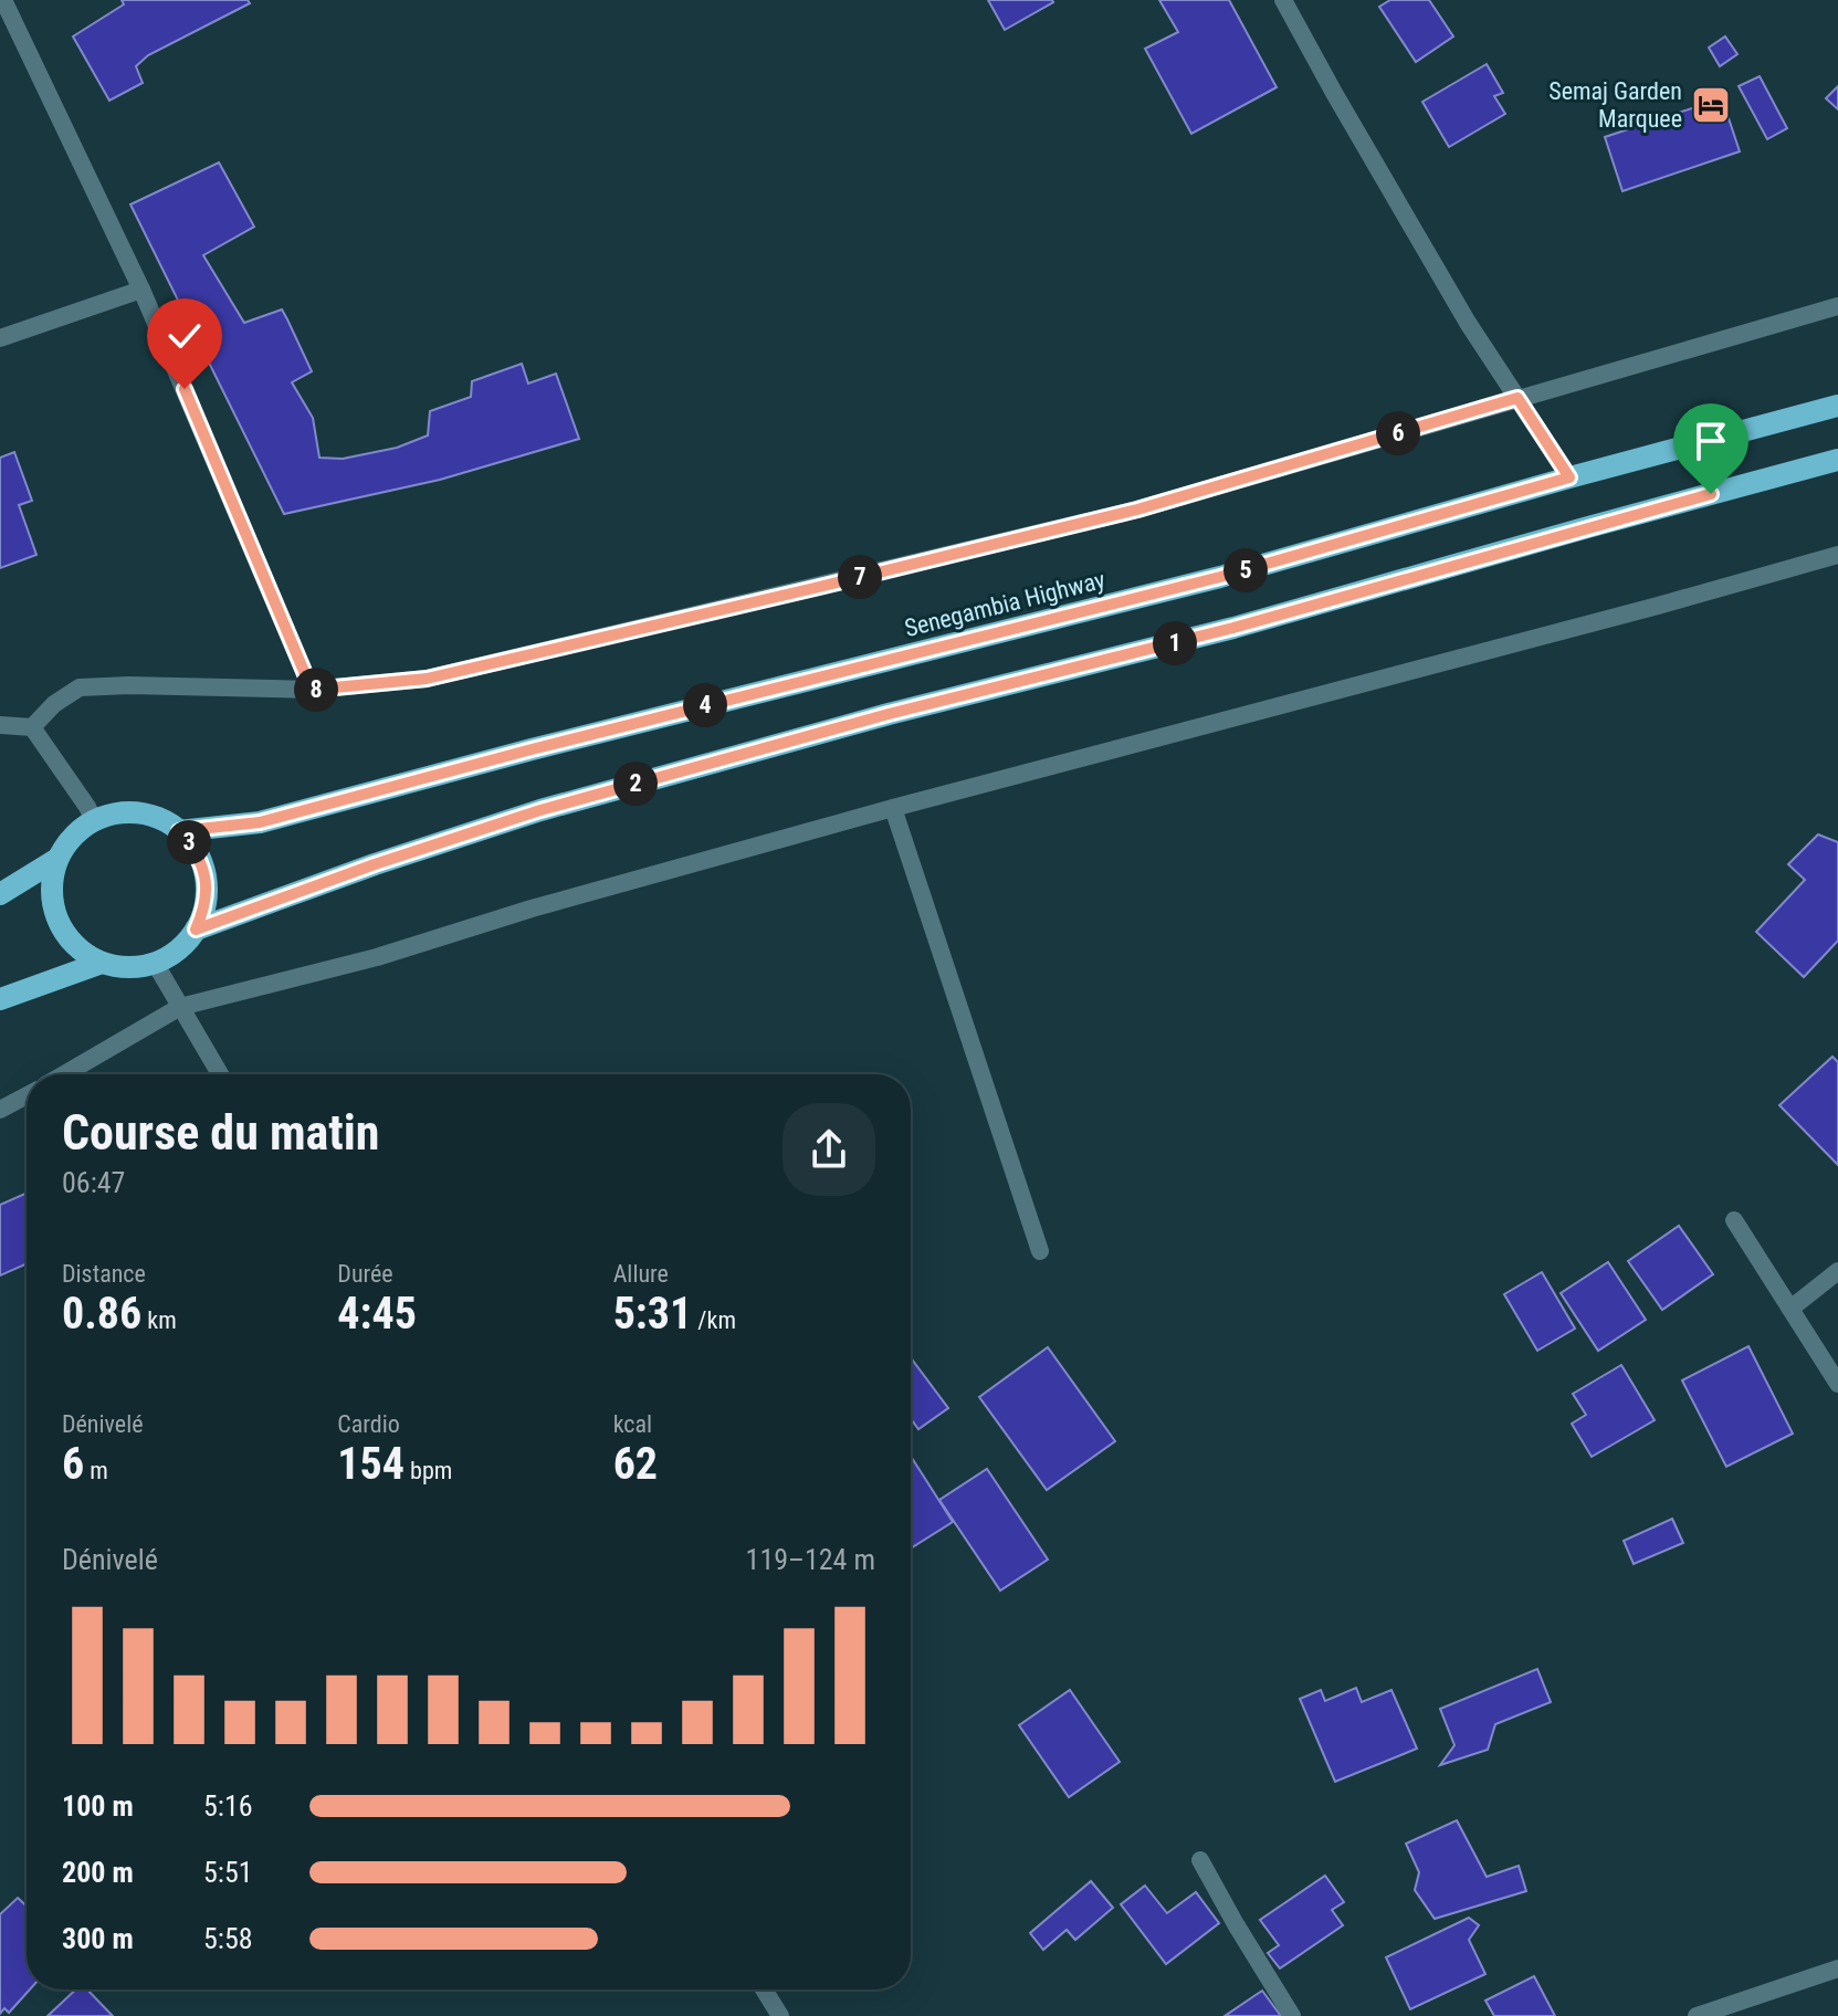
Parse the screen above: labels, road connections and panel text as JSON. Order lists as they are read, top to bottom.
{
  "streets": {
    "main road": ["Senegambia Highway"]
  },
  "places": {
    "hotel": ["Semaj Garden Marquee"]
  },
  "page": {
    "pins": [
      "6",
      "5",
      "7",
      "1",
      "8",
      "4",
      "2",
      "3"
    ],
    "heading": ["Course du matin", "06:47"],
    "stats": [
      ["Distance", "0.86 km"],
      ["Durée", "4:45"],
      ["Allure", "5:31 /km"],
      ["Dénivelé", "6 m"],
      ["Cardio", "154 bpm"],
      ["kcal", "62"]
    ],
    "chart": ["Dénivelé", "119–124 m"],
    "list": [
      {
        "name": "100 m",
        "note": "5:16"
      },
      {
        "name": "200 m",
        "note": "5:51"
      },
      {
        "name": "300 m",
        "note": "5:58"
      }
    ]
  }
}
